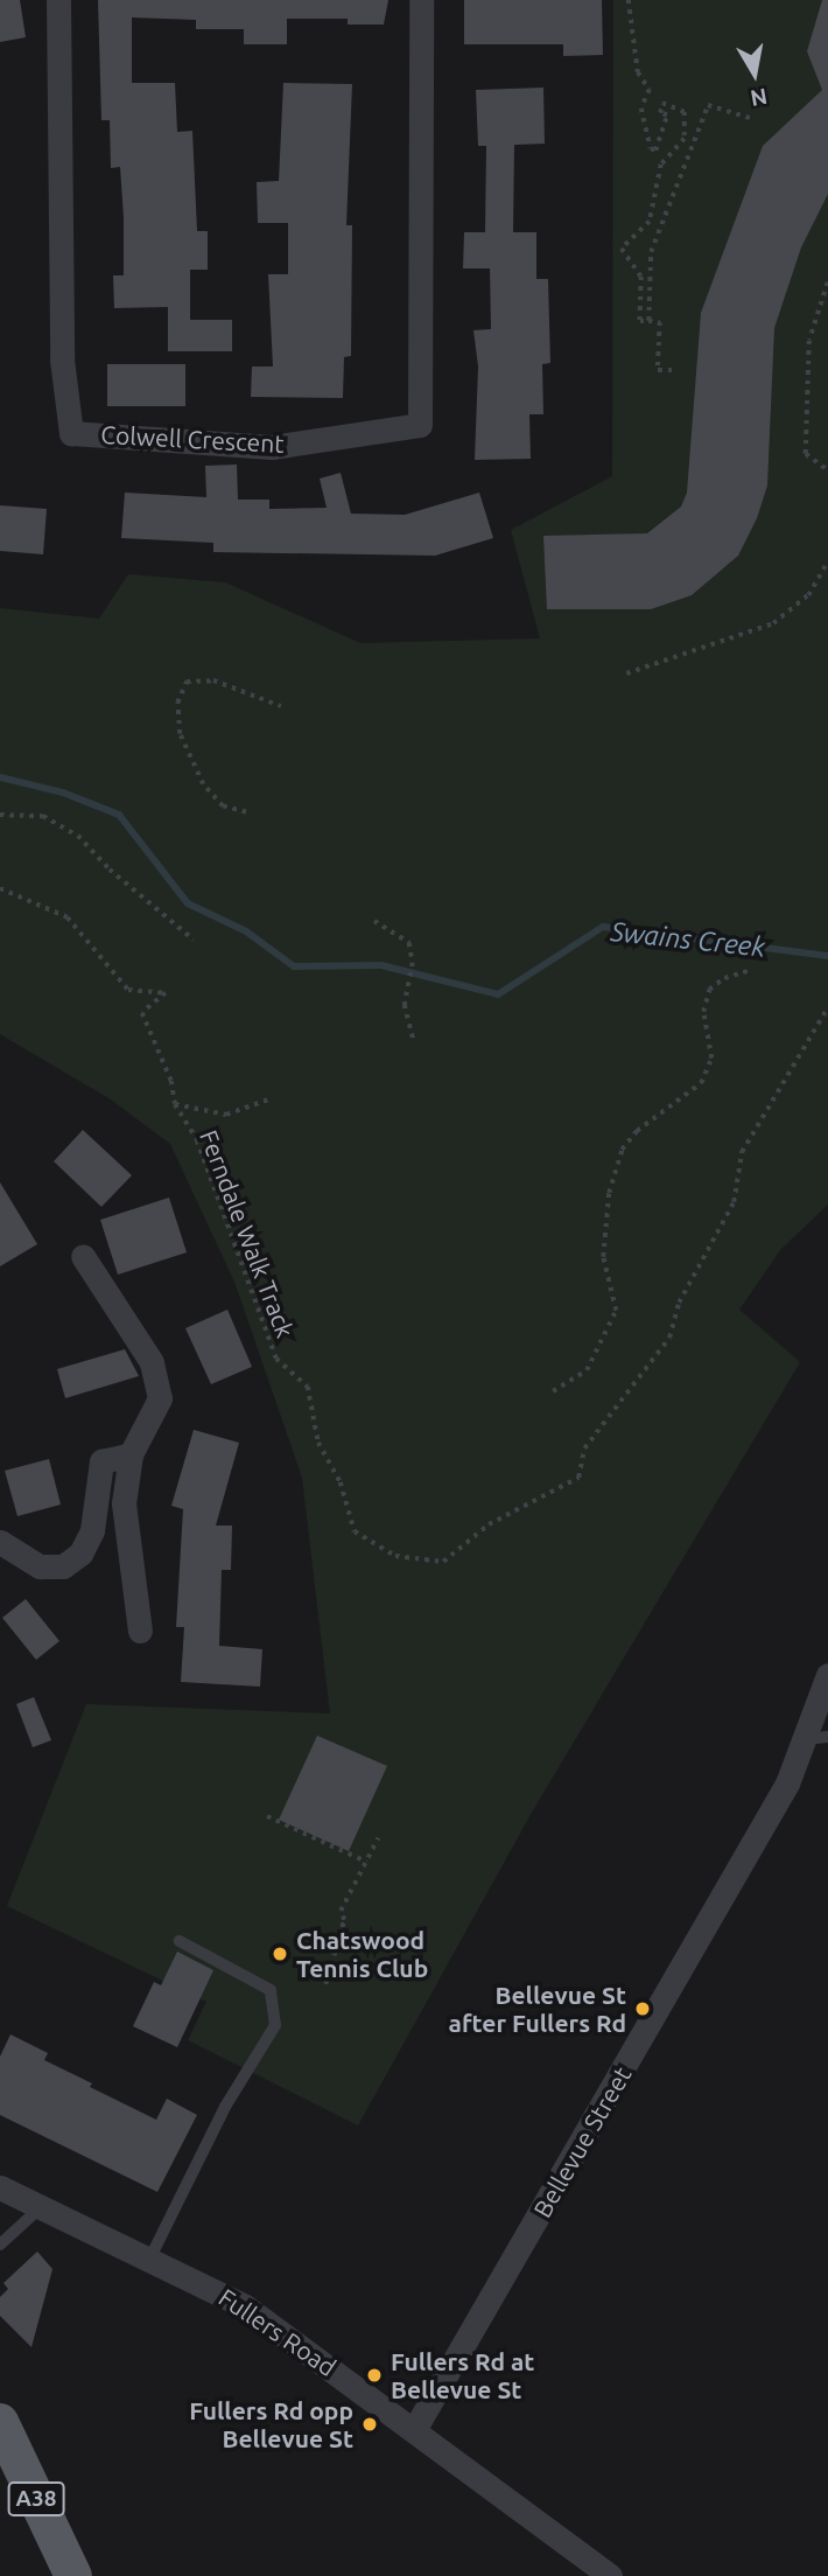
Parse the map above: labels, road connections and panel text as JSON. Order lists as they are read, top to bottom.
{
  "streets": {
    "main road": ["A38"],
    "street": ["Colwell Crescent", "Bellevue Street", "Fullers Road"],
    "path": ["Ferndale Walk Track"]
  },
  "crossings": [
    ["Bellevue Street", "Fullers Road"]
  ],
  "water": ["Swains Creek"],
  "places": [
    "Chatswood Tennis Club",
    "Bellevue St after Fullers Rd",
    "Fullers Rd at Bellevue St",
    "Fullers Rd opp Bellevue St"
  ],
  "north": "bottom"
}
